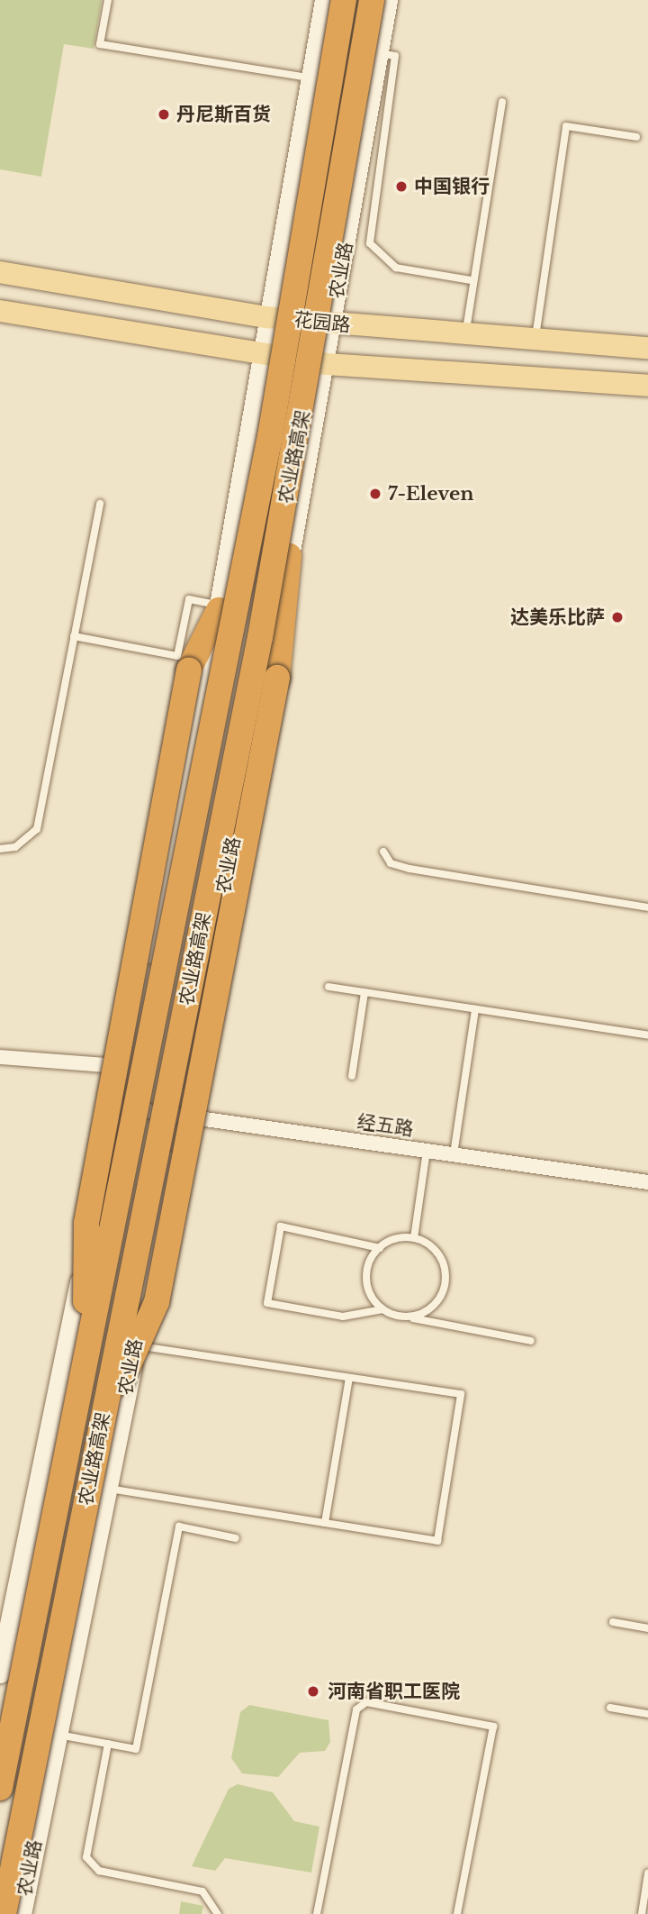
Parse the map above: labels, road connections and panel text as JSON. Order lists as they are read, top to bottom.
{
  "streets": {
    "highway": ["农业路高架"],
    "main road": ["花园路"],
    "street": ["农业路", "经五路"]
  },
  "crossings": [
    ["农业路", "花园路"],
    ["农业路", "经五路"]
  ],
  "places": [
    "丹尼斯百货",
    "中国银行",
    "7-Eleven",
    "达美乐比萨",
    "河南省职工医院"
  ]
}
